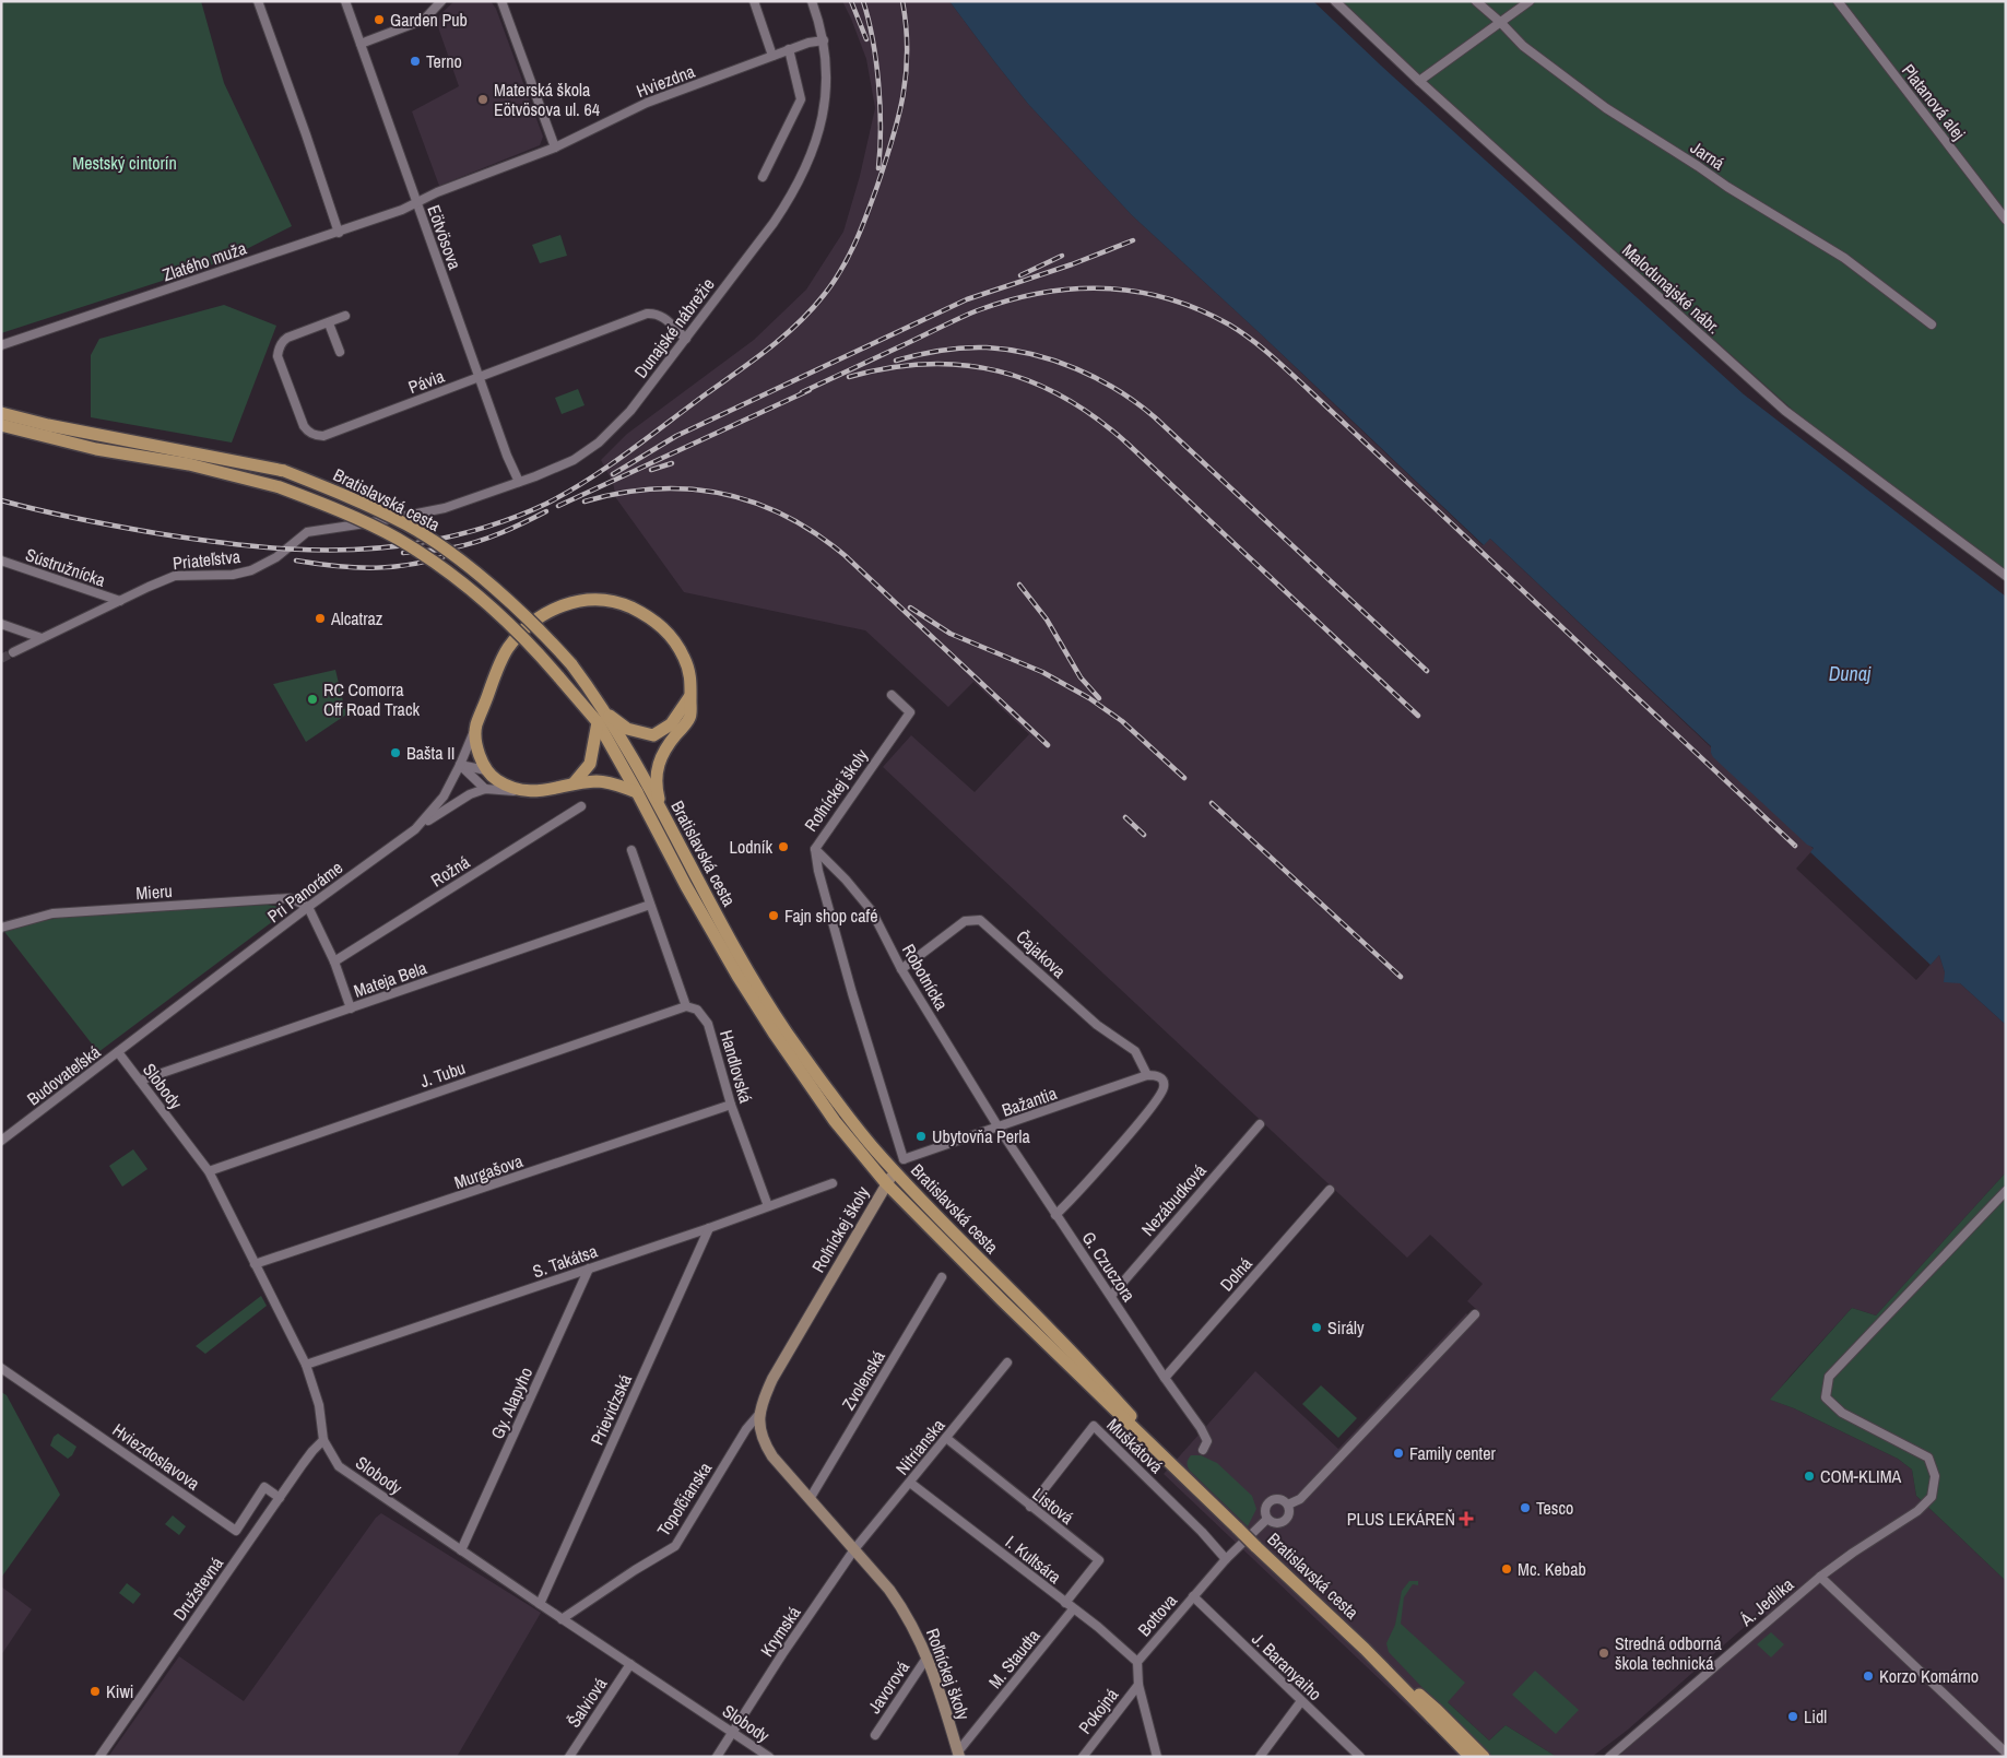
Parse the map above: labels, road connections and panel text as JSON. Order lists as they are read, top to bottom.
{
  "streets": {
    "main road": ["Bratislavská cesta", "Roľníckej školy"],
    "street": [
      "Hviezdna",
      "Platanová alej",
      "Jarná",
      "Eötvösova",
      "Zlatého muža",
      "Malodunajské nábr.",
      "Dunajské nábrežie",
      "Pávia",
      "Priateľstva",
      "Sústružnícka",
      "Rožná",
      "Mieru",
      "Pri Panoráme",
      "Čajakova",
      "Robotnícka",
      "Mateja Bela",
      "Handlovská",
      "J. Tubu",
      "Budovateľská",
      "Slobody",
      "Bažantia",
      "Murgašova",
      "Nezábudková",
      "S. Takátsa",
      "G. Czuczora",
      "Dolná",
      "Zvolenská",
      "Gy. Alapyho",
      "Prievidzská",
      "Muškátová",
      "Nitrianska",
      "Hviezdoslavova",
      "Topoľčianska",
      "Listová",
      "I. Kultsára",
      "Družstevná",
      "Á. Jedlika",
      "Bottova",
      "Krymská",
      "M. Staudta",
      "J. Baranyaiho",
      "Javorová",
      "Šalviová",
      "Pokojná"
    ]
  },
  "crossings": [
    ["Hviezdna", "Eötvösova"],
    ["Hviezdna", "Zlatého muža"],
    ["Hviezdna", "Dunajské nábrežie"],
    ["Eötvösova", "Zlatého muža"],
    ["Eötvösova", "Dunajské nábrežie"],
    ["Eötvösova", "Pávia"],
    ["Dunajské nábrežie", "Pávia"],
    ["Dunajské nábrežie", "Priateľstva"],
    ["Bratislavská cesta", "Roľníckej školy"],
    ["Priateľstva", "Sústružnícka"],
    ["Roľníckej školy", "Robotnícka"],
    ["Roľníckej školy", "Bažantia"],
    ["Roľníckej školy", "Zvolenská"],
    ["Roľníckej školy", "Nitrianska"],
    ["Roľníckej školy", "Topoľčianska"],
    ["Roľníckej školy", "Krymská"],
    ["Roľníckej školy", "M. Staudta"],
    ["Roľníckej školy", "Javorová"],
    ["Mieru", "Pri Panoráme"],
    ["Pri Panoráme", "Budovateľská"],
    ["Pri Panoráme", "Slobody"],
    ["Čajakova", "Robotnícka"],
    ["Čajakova", "Bažantia"],
    ["Robotnícka", "Bažantia"],
    ["Robotnícka", "G. Czuczora"],
    ["Mateja Bela", "Slobody"],
    ["Handlovská", "J. Tubu"],
    ["Handlovská", "Murgašova"],
    ["Handlovská", "S. Takátsa"],
    ["J. Tubu", "Slobody"],
    ["Budovateľská", "Slobody"],
    ["Slobody", "Murgašova"],
    ["Slobody", "S. Takátsa"],
    ["Slobody", "Gy. Alapyho"],
    ["Slobody", "Prievidzská"],
    ["Slobody", "Topoľčianska"],
    ["Slobody", "Družstevná"],
    ["Slobody", "Krymská"],
    ["Slobody", "Šalviová"],
    ["Bažantia", "G. Czuczora"],
    ["Nezábudková", "G. Czuczora"],
    ["S. Takátsa", "Gy. Alapyho"],
    ["S. Takátsa", "Prievidzská"],
    ["G. Czuczora", "Dolná"],
    ["Muškátová", "Listová"],
    ["Muškátová", "Bottova"],
    ["Nitrianska", "Listová"],
    ["Nitrianska", "I. Kultsára"],
    ["Nitrianska", "Krymská"],
    ["Hviezdoslavova", "Družstevná"],
    ["Listová", "I. Kultsára"],
    ["I. Kultsára", "Bottova"],
    ["I. Kultsára", "M. Staudta"],
    ["Bottova", "J. Baranyaiho"],
    ["Bottova", "Pokojná"]
  ],
  "water": ["Dunaj"],
  "parks": ["Mestský cintorín"],
  "places": {
    "other": [
      "Garden Pub",
      "Terno",
      "Materská škola Eötvösova ul. 64",
      "Alcatraz",
      "RC Comorra Off Road Track",
      "Bašta II",
      "Lodník",
      "Fajn shop café",
      "Ubytovňa Perla",
      "Sirály",
      "Family center",
      "COM-KLIMA",
      "Tesco",
      "Mc. Kebab",
      "Stredná odborná škola technická",
      "Korzo Komárno",
      "Kiwi",
      "Lidl"
    ],
    "health": ["PLUS LEKÁREŇ"]
  }
}
